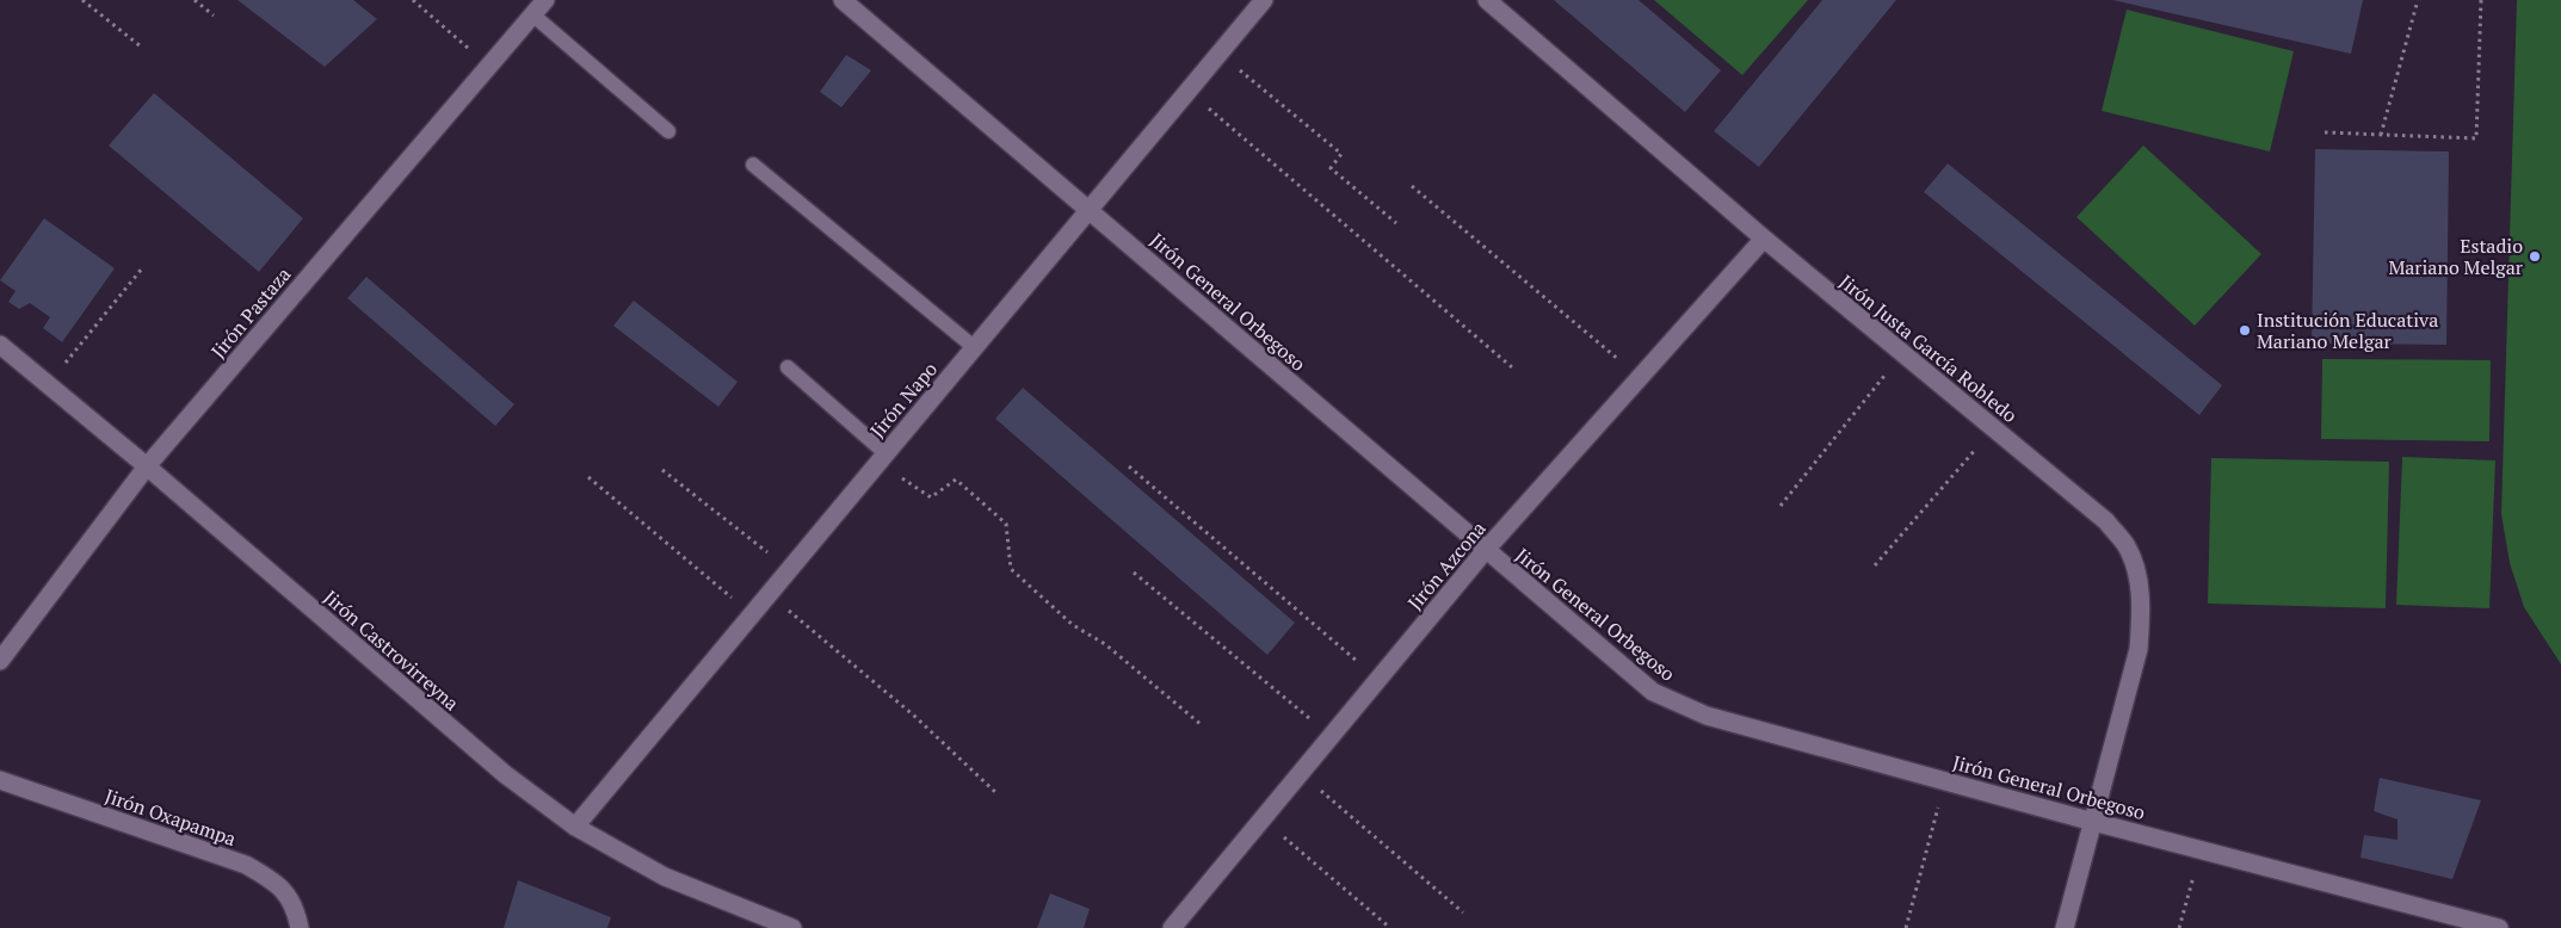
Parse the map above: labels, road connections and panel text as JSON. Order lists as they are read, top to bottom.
{
  "streets": {
    "street": [
      "Jirón General Orbegoso",
      "Jirón Pastaza",
      "Jirón Justa García Robledo",
      "Jirón Napo",
      "Jirón Azcona",
      "Jirón Castrovirreyna",
      "Jirón Oxapampa"
    ]
  },
  "crossings": [
    ["Jirón General Orbegoso", "Jirón Justa García Robledo"],
    ["Jirón General Orbegoso", "Jirón Napo"],
    ["Jirón General Orbegoso", "Jirón Azcona"],
    ["Jirón Pastaza", "Jirón Castrovirreyna"],
    ["Jirón Justa García Robledo", "Jirón Azcona"],
    ["Jirón Napo", "Jirón Castrovirreyna"]
  ],
  "places": ["Estadio Mariano Melgar", "Institución Educativa Mariano Melgar"]
}
